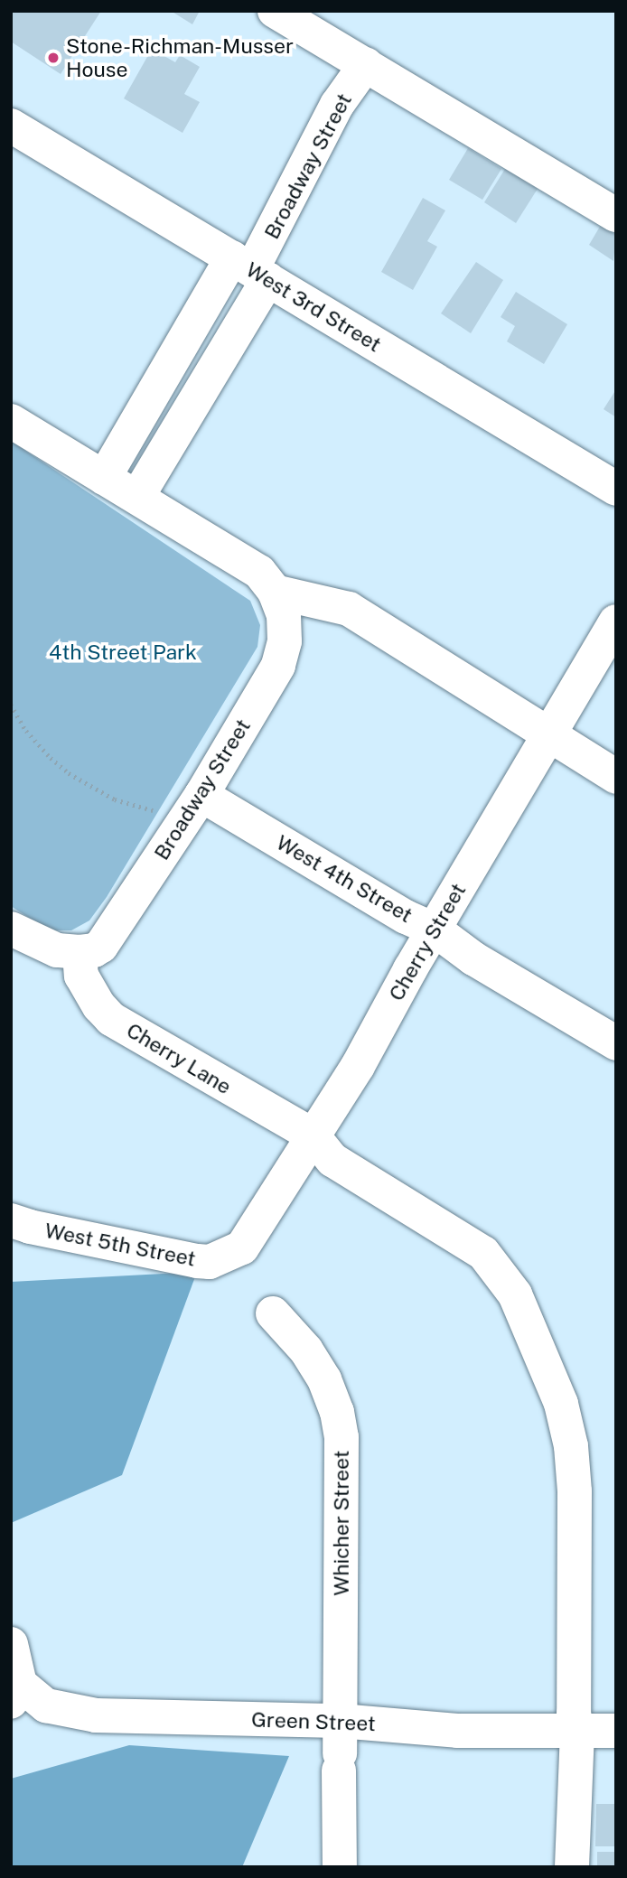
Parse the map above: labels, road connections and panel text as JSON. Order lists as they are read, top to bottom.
{
  "streets": {
    "street": [
      "Broadway Street",
      "West 3rd Street",
      "West 4th Street",
      "Cherry Street",
      "Cherry Lane",
      "West 5th Street",
      "Whicher Street",
      "Green Street"
    ]
  },
  "crossings": [
    ["Broadway Street", "West 3rd Street"],
    ["Broadway Street", "West 4th Street"],
    ["Broadway Street", "Cherry Lane"],
    ["West 4th Street", "Cherry Street"],
    ["Cherry Street", "Cherry Lane"],
    ["Cherry Street", "West 5th Street"],
    ["Whicher Street", "Green Street"]
  ],
  "parks": ["4th Street Park"],
  "places": ["Stone-Richman-Musser House"]
}
